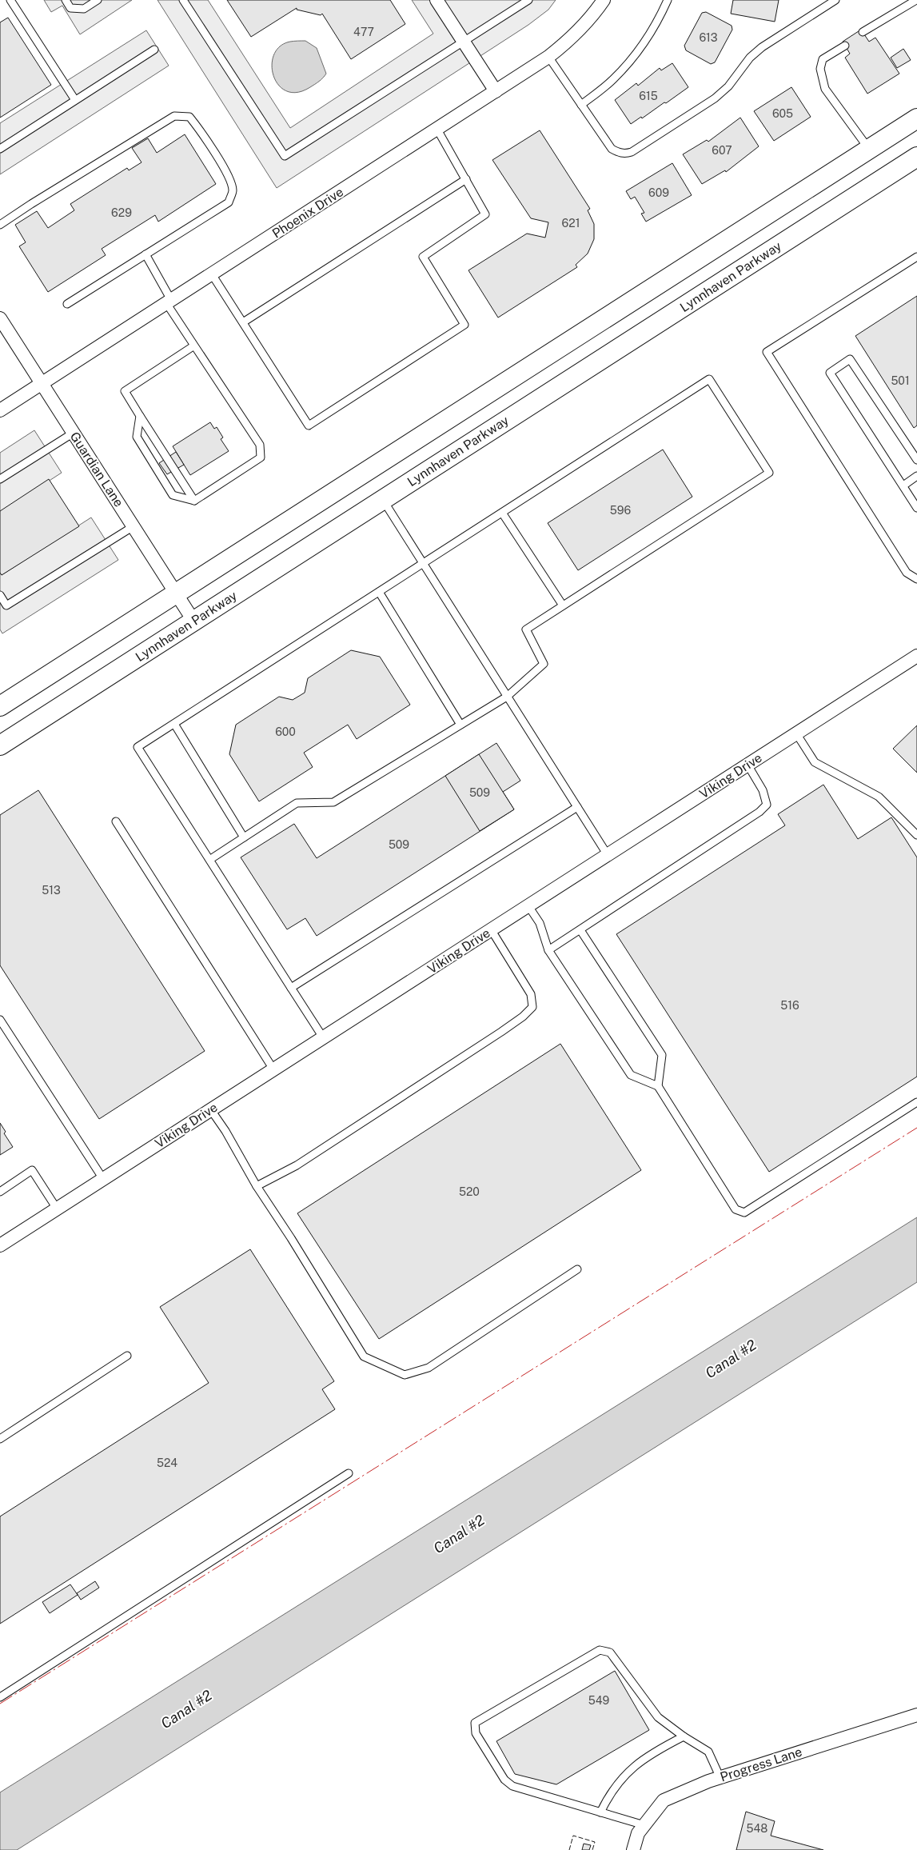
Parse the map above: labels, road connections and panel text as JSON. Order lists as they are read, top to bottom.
{
  "streets": {
    "main road": ["Lynnhaven Parkway"],
    "street": [
      "Phoenix Drive",
      "Guardian Lane",
      "Viking Drive",
      "Progress Lane"
    ]
  },
  "crossings": [
    ["Phoenix Drive", "Guardian Lane"],
    ["Lynnhaven Parkway", "Guardian Lane"]
  ],
  "water": ["Canal #2"],
  "house_numbers": [
    "477",
    "613",
    "615",
    "605",
    "607",
    "609",
    "629",
    "621",
    "501",
    "596",
    "600",
    "509",
    "509",
    "513",
    "516",
    "520",
    "524",
    "549",
    "548"
  ]
}
